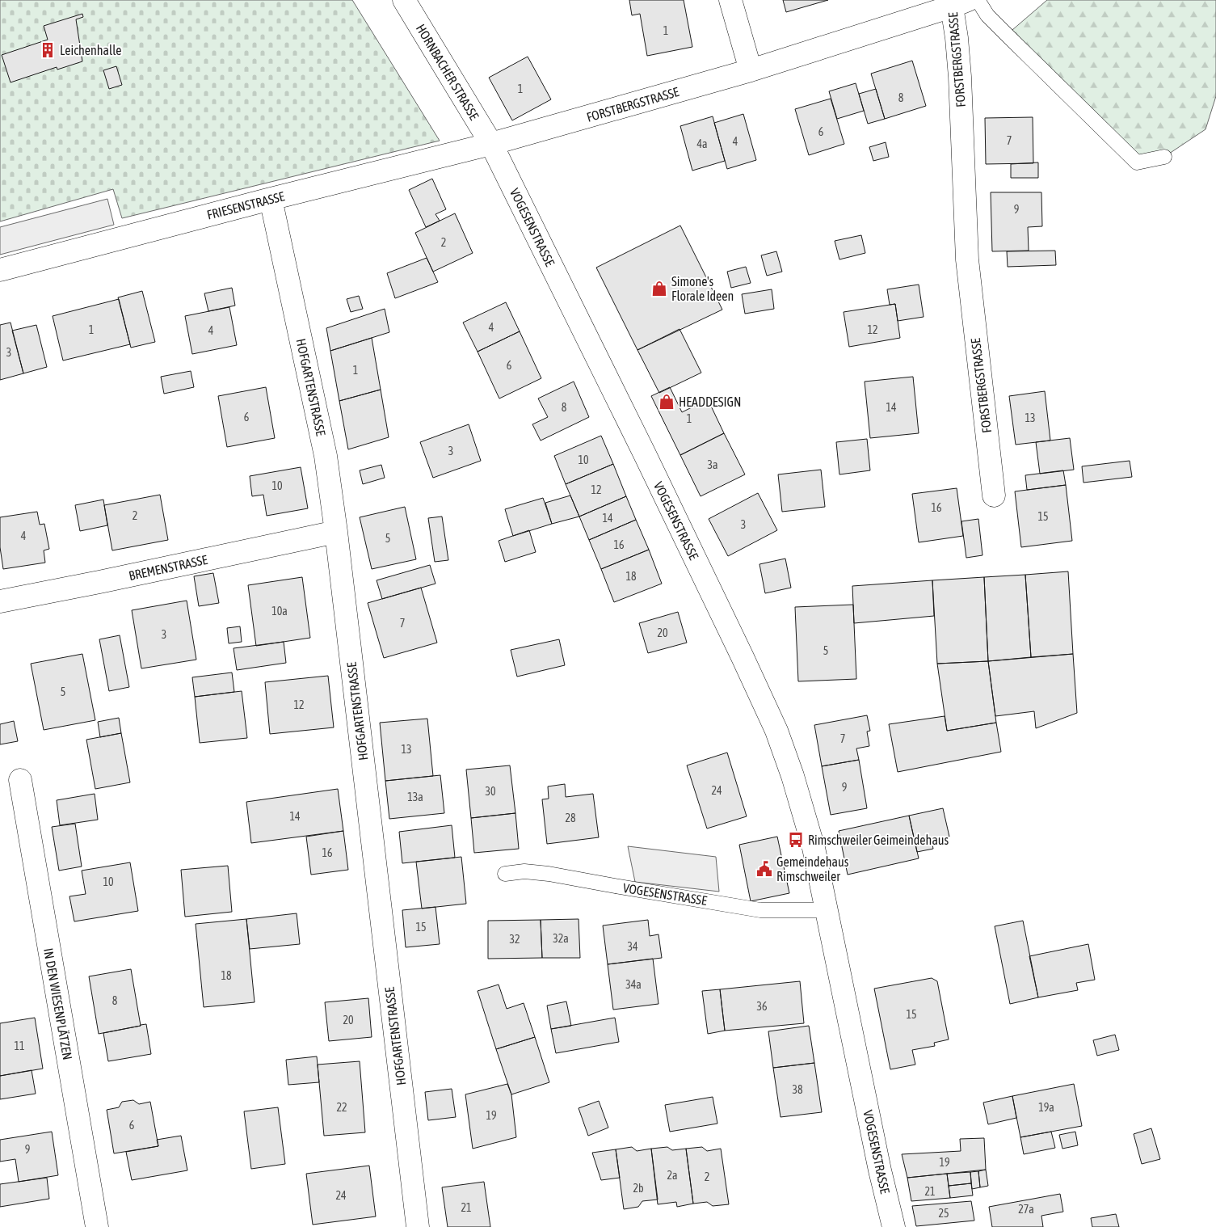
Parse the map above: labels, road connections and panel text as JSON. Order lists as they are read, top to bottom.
{
  "streets": {
    "street": [
      "FORSTBERGSTRASSE",
      "HORNBACHER STRASSE",
      "FRIESENSTRASSE",
      "VOGESENSTRASSE",
      "HOFGARTENSTRASSE",
      "BREMENSTRASSE",
      "IN DEN WIESENPLÄTZEN"
    ]
  },
  "crossings": [
    ["FORSTBERGSTRASSE", "HORNBACHER STRASSE"],
    ["FORSTBERGSTRASSE", "FRIESENSTRASSE"],
    ["FORSTBERGSTRASSE", "VOGESENSTRASSE"],
    ["HORNBACHER STRASSE", "FRIESENSTRASSE"],
    ["HORNBACHER STRASSE", "VOGESENSTRASSE"],
    ["FRIESENSTRASSE", "VOGESENSTRASSE"],
    ["FRIESENSTRASSE", "HOFGARTENSTRASSE"],
    ["HOFGARTENSTRASSE", "BREMENSTRASSE"]
  ],
  "places": {
    "building": ["Leichenhalle"],
    "shop": ["Simone's Florale Ideen", "HEADDESIGN"],
    "bus stop": ["Rimschweiler Geimeindehaus"],
    "public building": ["Gemeindehaus Rimschweiler"]
  },
  "house_numbers": [
    "1",
    "1",
    "8",
    "6",
    "7",
    "4",
    "4a",
    "9",
    "2",
    "4",
    "1",
    "12",
    "4",
    "3",
    "6",
    "1",
    "8",
    "14",
    "6",
    "13",
    "1",
    "3",
    "10",
    "3a",
    "10",
    "12",
    "16",
    "2",
    "15",
    "14",
    "3",
    "4",
    "5",
    "16",
    "18",
    "10a",
    "7",
    "20",
    "3",
    "5",
    "5",
    "12",
    "7",
    "13",
    "9",
    "24",
    "30",
    "13a",
    "14",
    "28",
    "16",
    "10",
    "15",
    "32a",
    "32",
    "34",
    "18",
    "34a",
    "8",
    "36",
    "15",
    "20",
    "11",
    "38",
    "22",
    "19a",
    "19",
    "6",
    "9",
    "19",
    "2a",
    "2",
    "2b",
    "21",
    "24",
    "21",
    "27a",
    "25"
  ]
}
